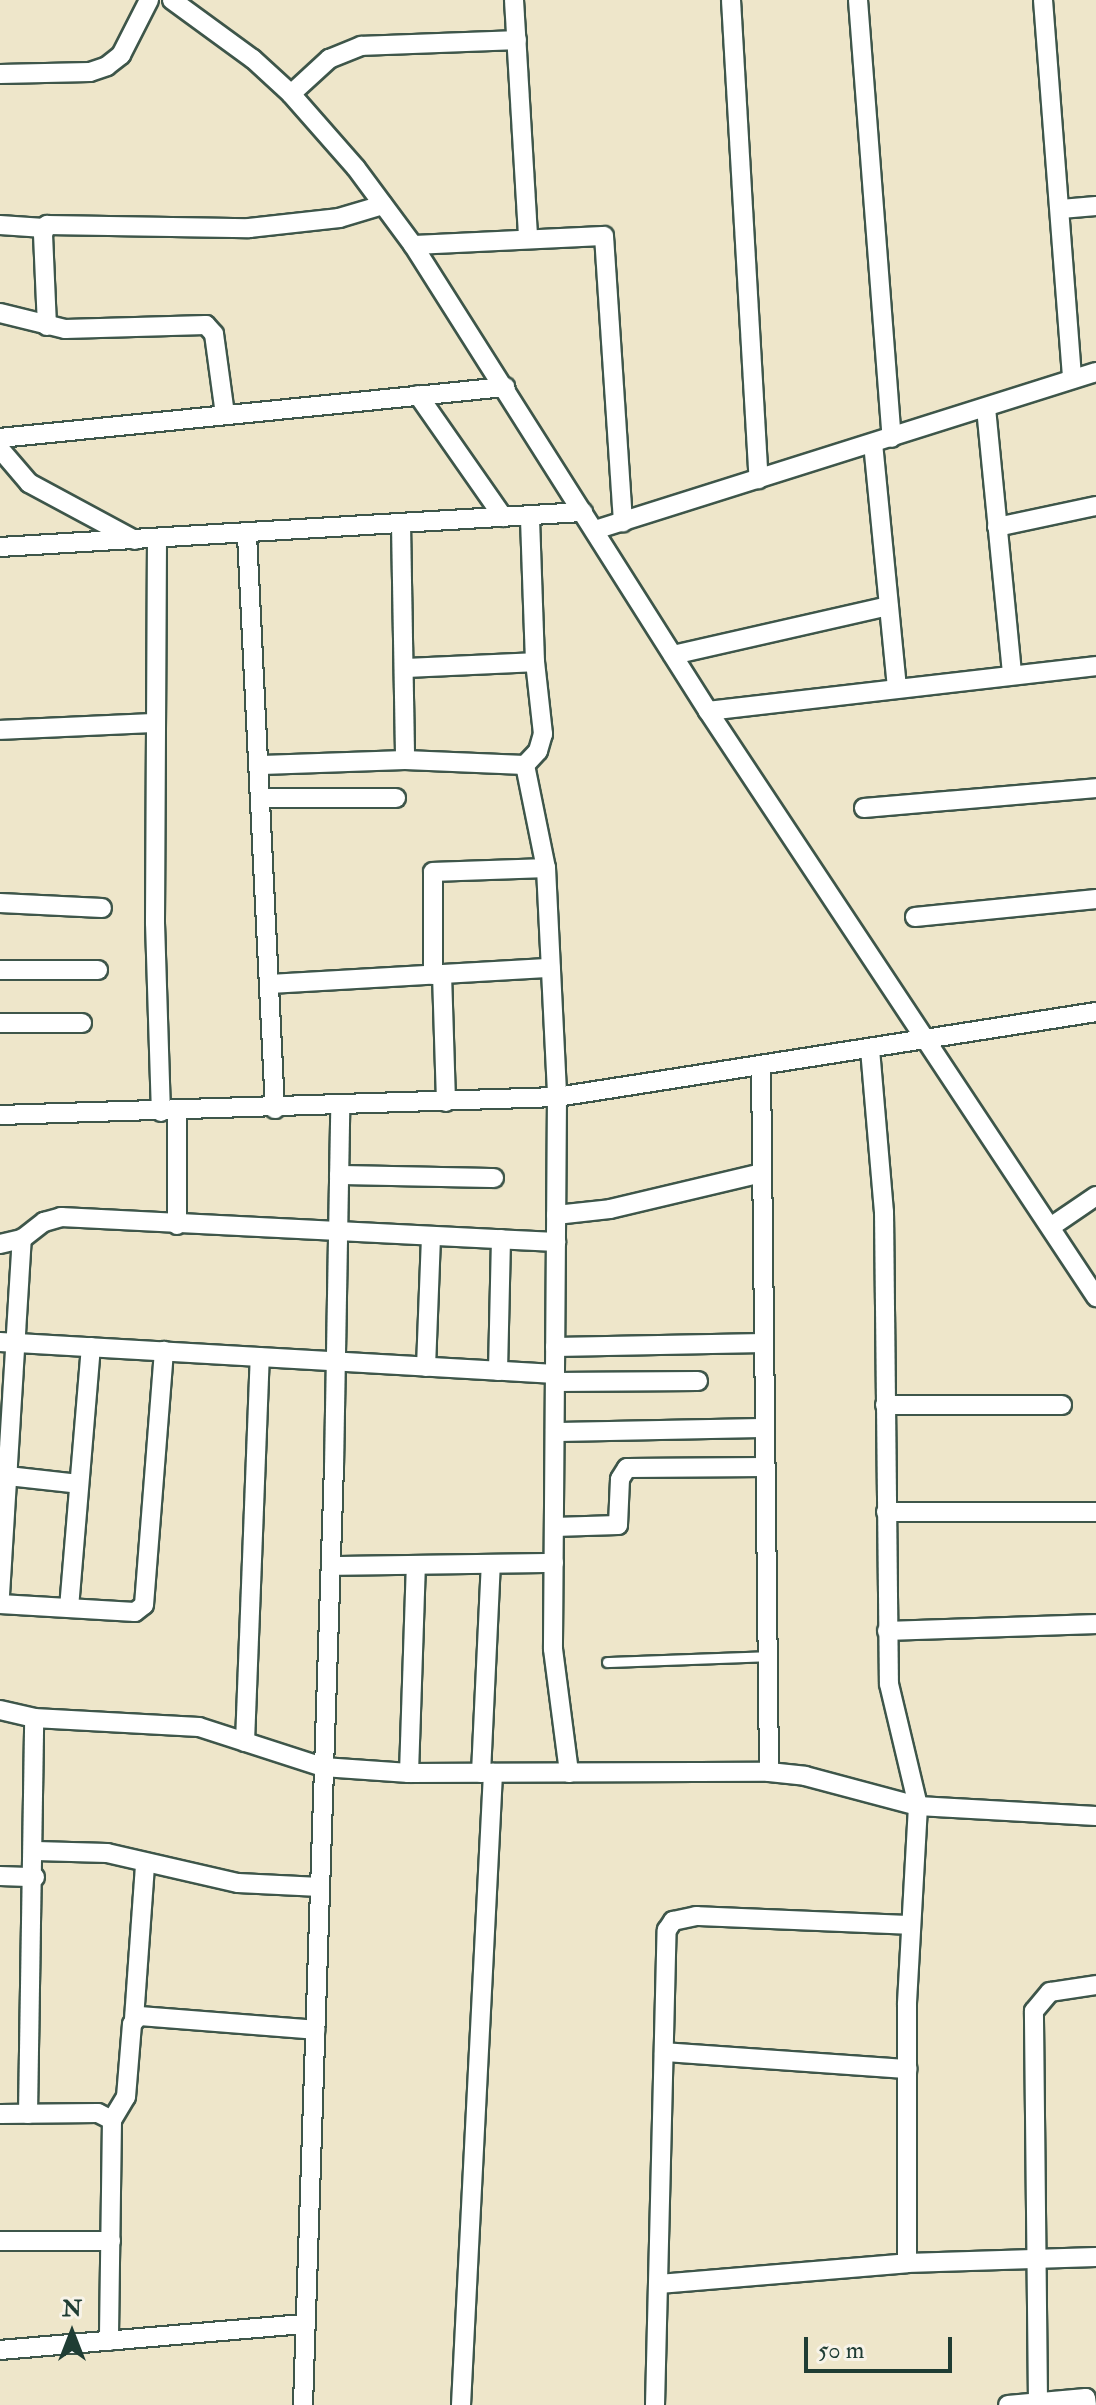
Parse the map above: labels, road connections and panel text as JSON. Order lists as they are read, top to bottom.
{
  "scale_bar": "50 m",
  "north": "top"
}
